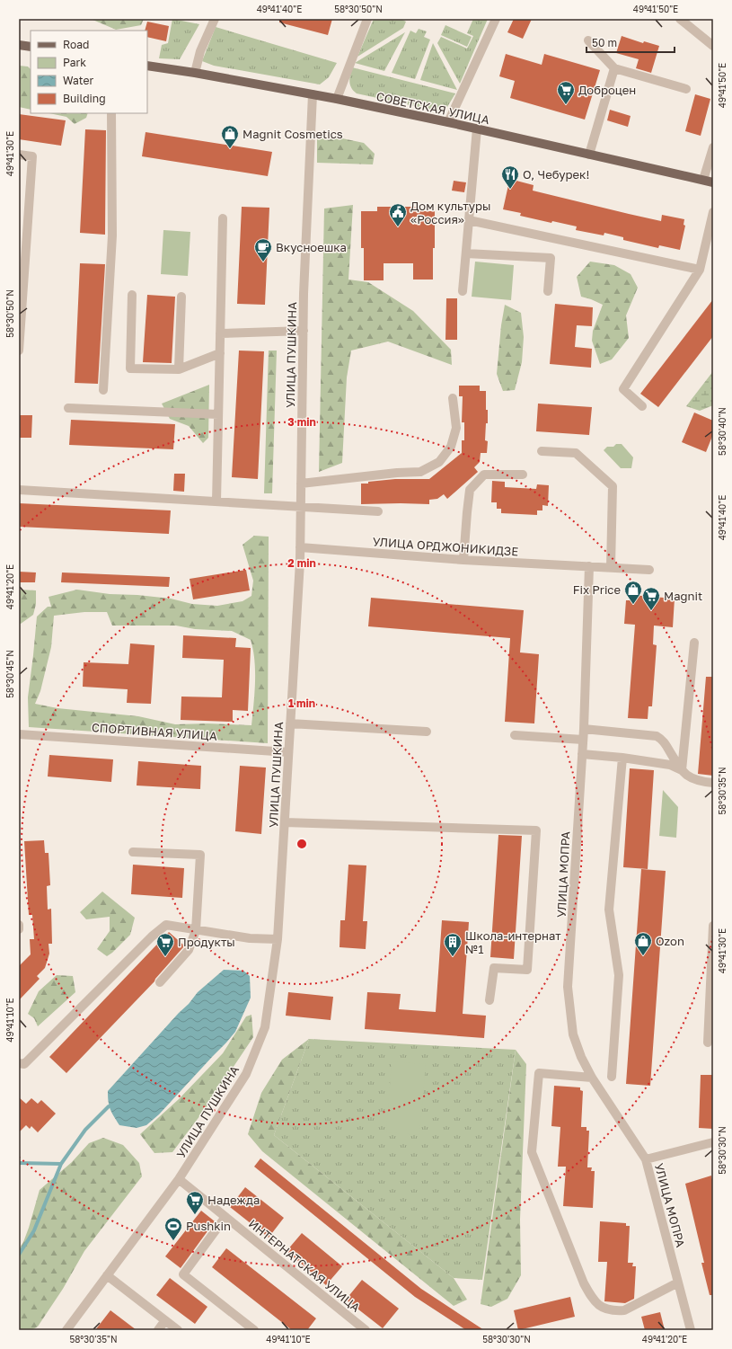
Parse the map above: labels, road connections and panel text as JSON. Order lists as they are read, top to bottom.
{
  "streets": {
    "main road": ["СОВЕТСКАЯ УЛИЦА"],
    "street": [
      "УЛИЦА ПУШКИНА",
      "УЛИЦА ОРДЖОНИКИДЗЕ",
      "СПОРТИВНАЯ УЛИЦА",
      "УЛИЦА МОПРА",
      "ИНТЕРНАТСКАЯ УЛИЦА"
    ]
  },
  "crossings": [
    ["СОВЕТСКАЯ УЛИЦА", "УЛИЦА ПУШКИНА"],
    ["УЛИЦА ПУШКИНА", "УЛИЦА ОРДЖОНИКИДЗЕ"],
    ["УЛИЦА ПУШКИНА", "СПОРТИВНАЯ УЛИЦА"],
    ["УЛИЦА ПУШКИНА", "ИНТЕРНАТСКАЯ УЛИЦА"],
    ["УЛИЦА ОРДЖОНИКИДЗЕ", "УЛИЦА МОПРА"]
  ],
  "places": {
    "supermarket": [
      "Доброцен",
      "Magnit",
      "Продукты",
      "Надежда"
    ],
    "shop": ["Magnit Cosmetics", "Fix Price", "Ozon"],
    "restaurant": ["О, Чебурек!"],
    "public building": ["Дом культуры «Россия»"],
    "cafe": ["Вкусноешка"],
    "building": ["Школа-интернат №1"],
    "sports": ["Pushkin"]
  },
  "legend": [
    "Road",
    "Park",
    "Water",
    "Building"
  ],
  "scale_bar": "50 m",
  "coordinates": [
    "49°41'40\"E",
    "58°30'50\"N",
    "49°41'50\"E",
    "49°41'30\"E",
    "58°30'40\"N",
    "49°41'20\"E",
    "58°30'45\"N",
    "58°30'35\"N",
    "49°41'10\"E",
    "58°30'30\"N"
  ],
  "rings": ["3 min", "2 min", "1 min"]
}
